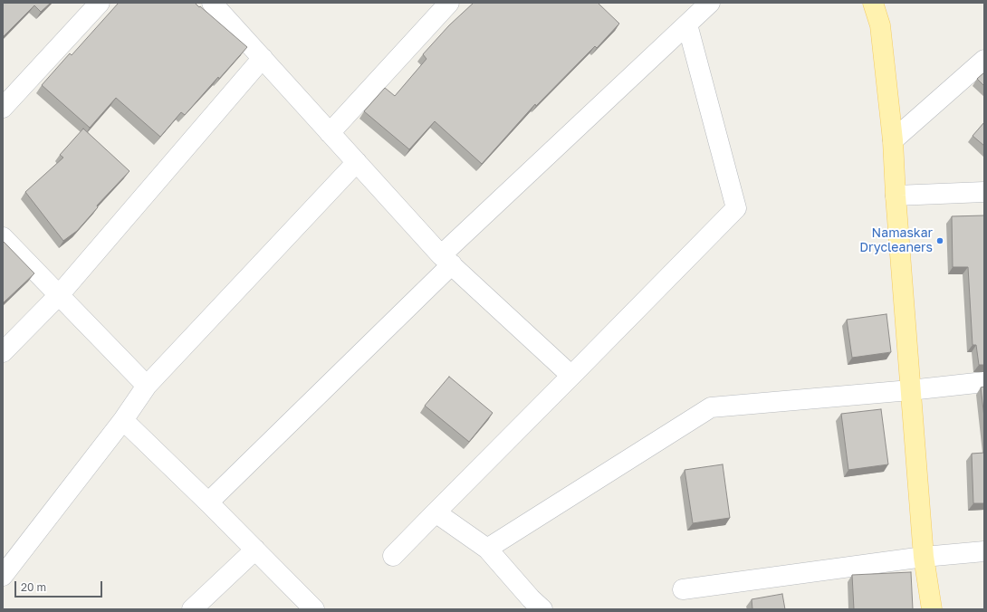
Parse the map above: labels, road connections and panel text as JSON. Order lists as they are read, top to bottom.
{
  "places": ["Namaskar Drycleaners"],
  "scale_bar": "20 m"
}
